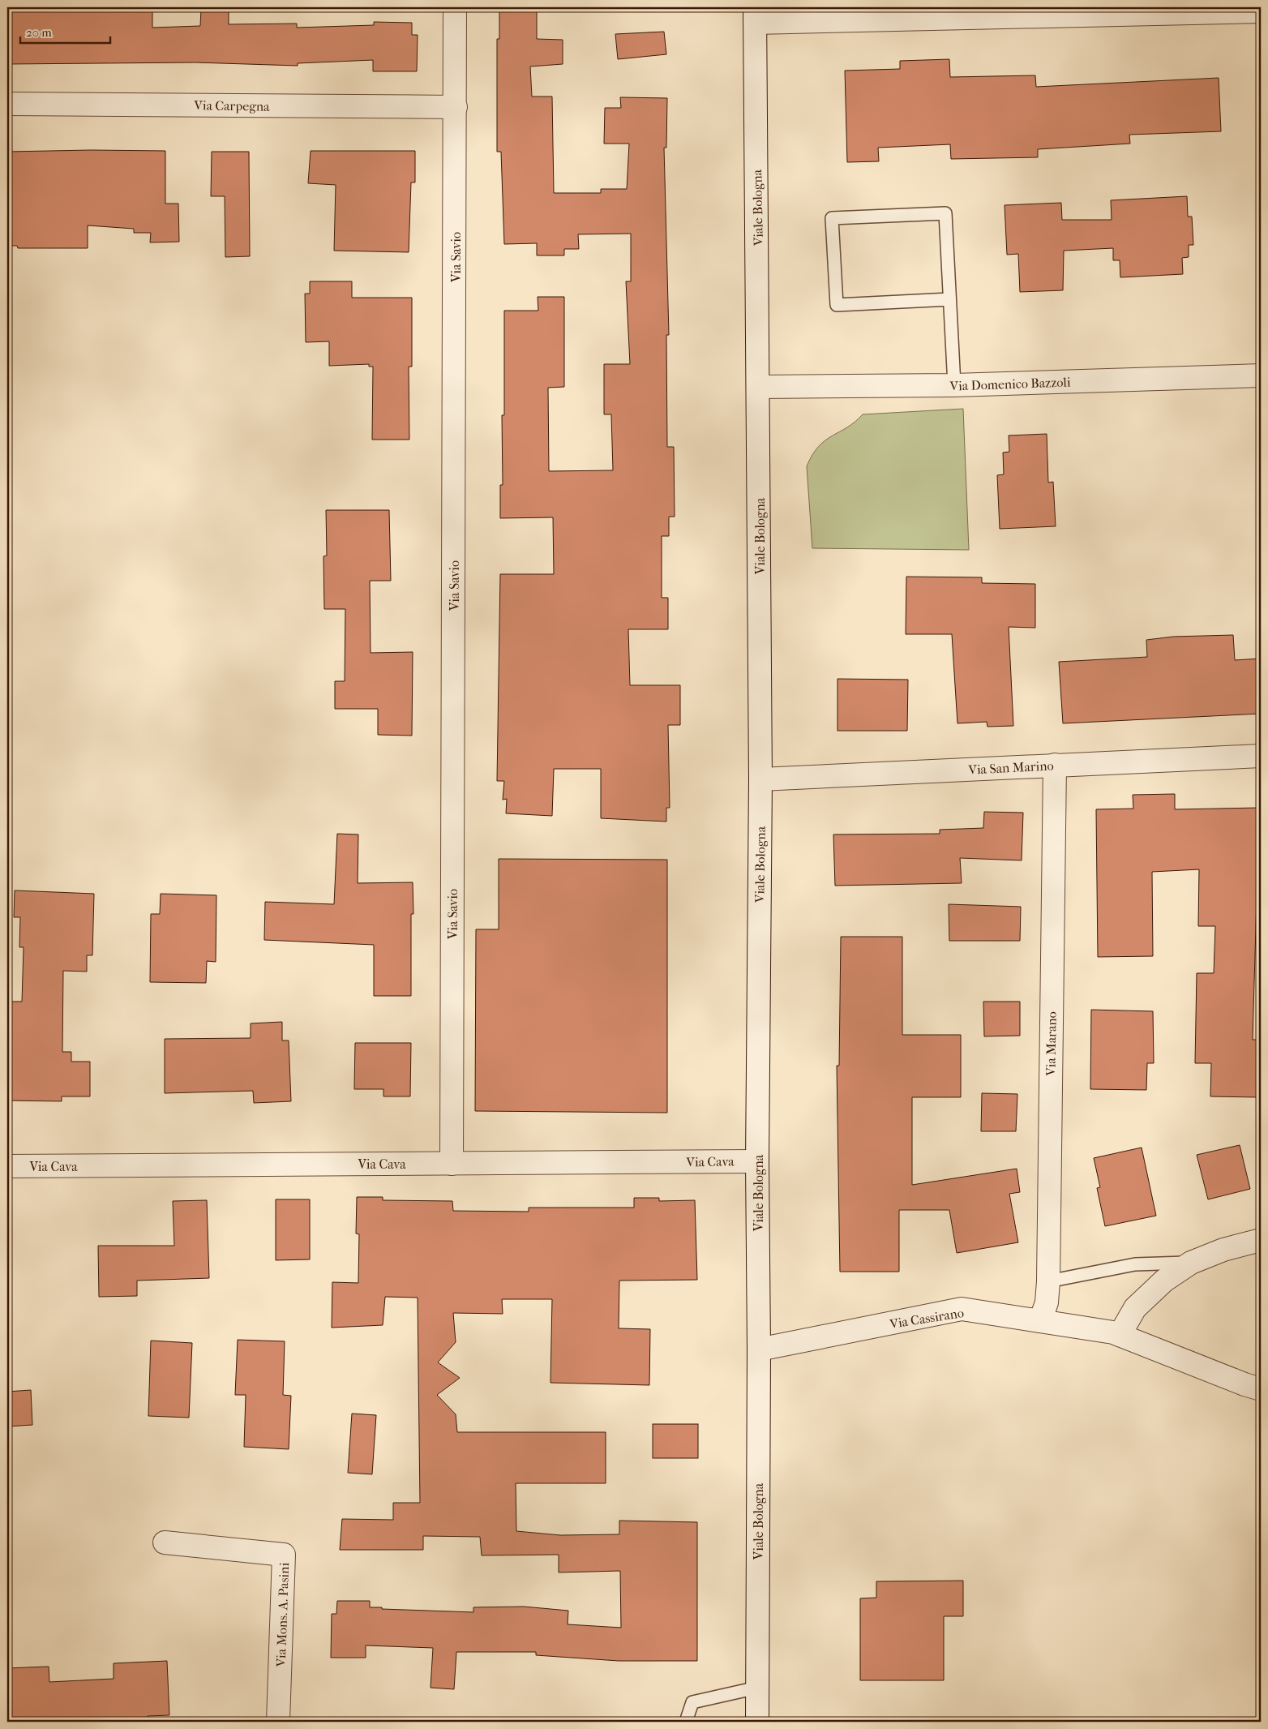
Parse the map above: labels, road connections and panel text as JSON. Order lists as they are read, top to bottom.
{
  "streets": {
    "street": [
      "Via Carpegna",
      "Viale Bologna",
      "Via Savio",
      "Via Domenico Bazzoli",
      "Via San Marino",
      "Via Marano",
      "Via Cava",
      "Via Cassirano",
      "Via Mons. A. Pasini"
    ]
  },
  "crossings": [
    ["Via Carpegna", "Via Savio"],
    ["Viale Bologna", "Via Domenico Bazzoli"],
    ["Viale Bologna", "Via San Marino"],
    ["Viale Bologna", "Via Cava"],
    ["Viale Bologna", "Via Cassirano"],
    ["Via Savio", "Via Cava"],
    ["Via San Marino", "Via Marano"],
    ["Via Marano", "Via Cassirano"]
  ],
  "scale_bar": "20 m"
}
